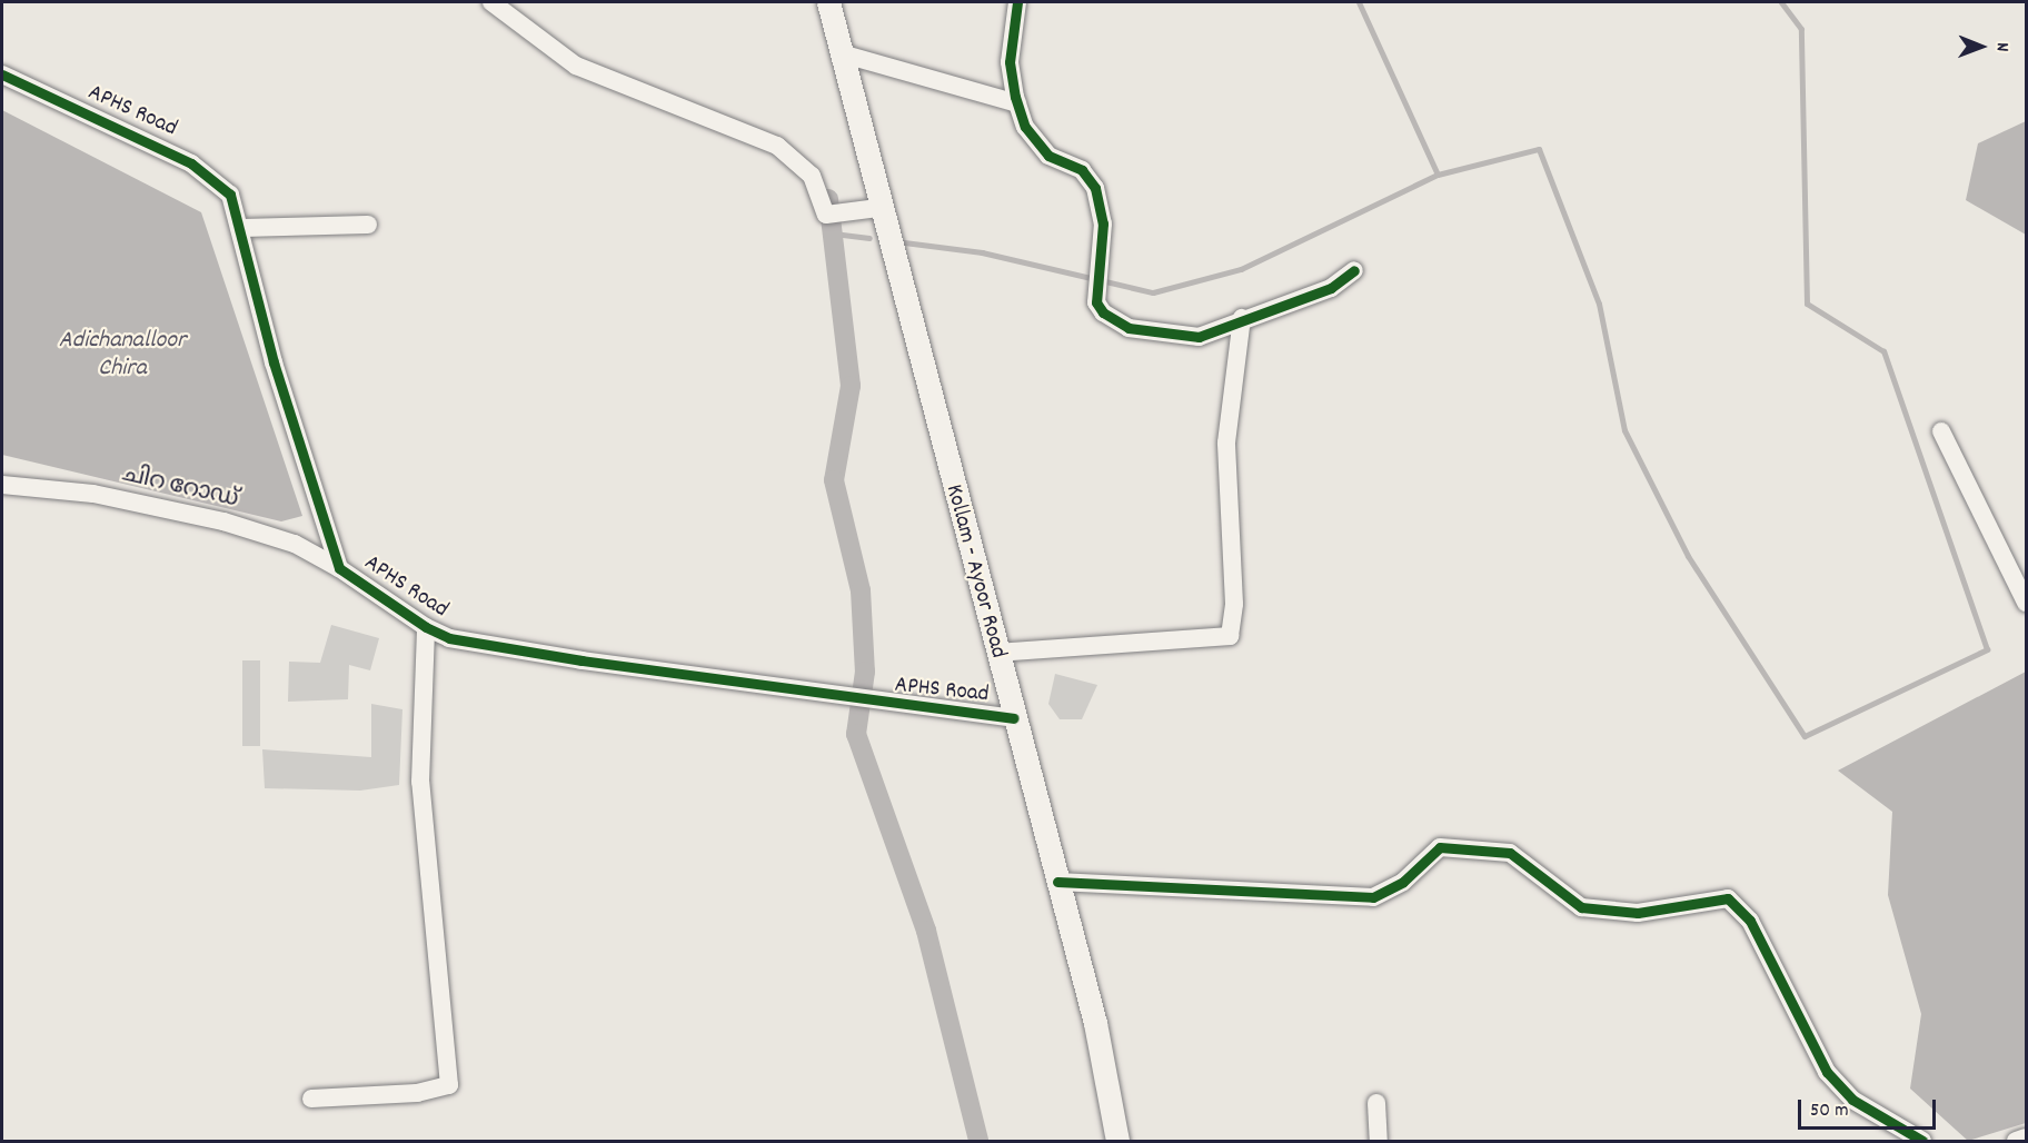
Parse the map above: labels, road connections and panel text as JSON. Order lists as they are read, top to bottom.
{
  "streets": {
    "main road": ["Kollam - Ayoor Road"],
    "street": ["APHS Road", "ചിറ റോഡ്"]
  },
  "crossings": [
    ["APHS Road", "ചിറ റോഡ്"],
    ["APHS Road", "Kollam - Ayoor Road"]
  ],
  "water": ["Adichanalloor Chira"],
  "scale_bar": "50 m",
  "north": "right"
}
